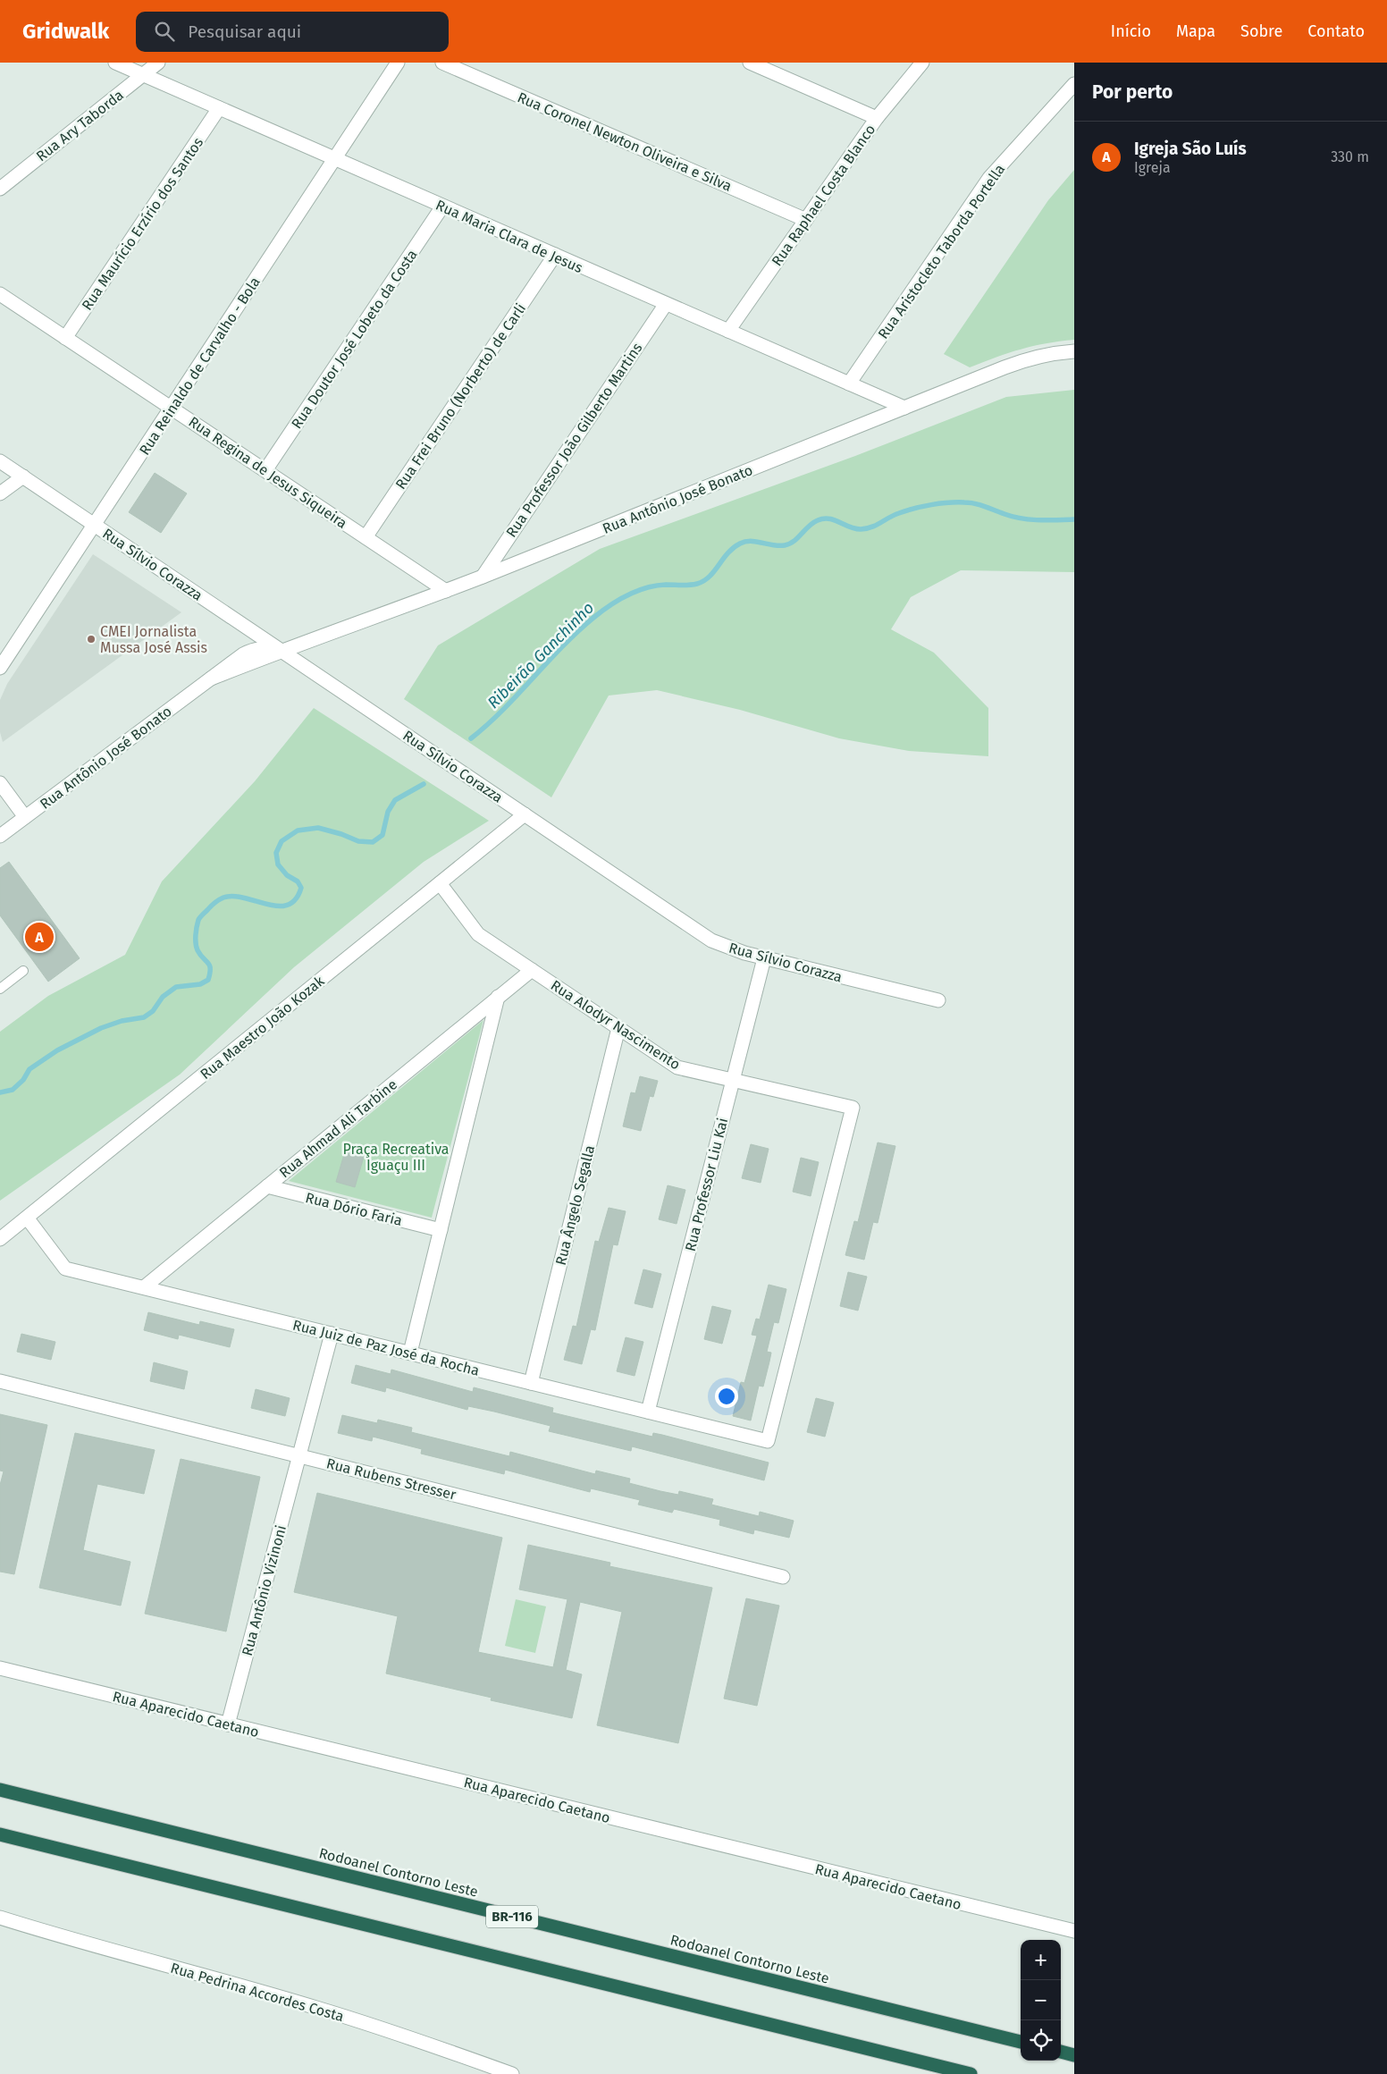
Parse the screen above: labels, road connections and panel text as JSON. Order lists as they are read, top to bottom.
{
  "streets": {
    "highway": ["Rodoanel Contorno Leste", "BR-116"],
    "street": [
      "Rua Ary Taborda",
      "Rua Coronel Newton Oliveira e Silva",
      "Rua Raphael Costa Blanco",
      "Rua Maurício Erzírio dos Santos",
      "Rua Maria Clara de Jesus",
      "Rua Aristocleto Taborda Portella",
      "Rua Doutor José Lobeto da Costa",
      "Rua Reinaldo de Carvalho - Bola",
      "Rua Frei Bruno (Norberto) de Carli",
      "Rua Professor João Gilberto Martins",
      "Rua Regina de Jesus Siqueira",
      "Rua Antônio José Bonato",
      "Rua Sílvio Corazza",
      "Rua Alodyr Nascimento",
      "Rua Maestro João Kozak",
      "Rua Ahmad Ali Tarbine",
      "Rua Professor Liu Kai",
      "Rua Ângelo Segalla",
      "Rua Dório Faria",
      "Rua Juiz de Paz José da Rocha",
      "Rua Rubens Stresser",
      "Rua Antônio Vizinoni",
      "Rua Aparecido Caetano",
      "Rua Pedrina Accordes Costa"
    ]
  },
  "crossings": [
    ["Rua Ary Taborda", "Rua Maria Clara de Jesus"],
    ["Rua Coronel Newton Oliveira e Silva", "Rua Raphael Costa Blanco"],
    ["Rua Raphael Costa Blanco", "Rua Maria Clara de Jesus"],
    ["Rua Maurício Erzírio dos Santos", "Rua Maria Clara de Jesus"],
    ["Rua Maurício Erzírio dos Santos", "Rua Regina de Jesus Siqueira"],
    ["Rua Maria Clara de Jesus", "Rua Aristocleto Taborda Portella"],
    ["Rua Maria Clara de Jesus", "Rua Doutor José Lobeto da Costa"],
    ["Rua Maria Clara de Jesus", "Rua Reinaldo de Carvalho - Bola"],
    ["Rua Maria Clara de Jesus", "Rua Frei Bruno (Norberto) de Carli"],
    ["Rua Maria Clara de Jesus", "Rua Professor João Gilberto Martins"],
    ["Rua Maria Clara de Jesus", "Rua Antônio José Bonato"],
    ["Rua Doutor José Lobeto da Costa", "Rua Regina de Jesus Siqueira"],
    ["Rua Reinaldo de Carvalho - Bola", "Rua Regina de Jesus Siqueira"],
    ["Rua Reinaldo de Carvalho - Bola", "Rua Sílvio Corazza"],
    ["Rua Frei Bruno (Norberto) de Carli", "Rua Regina de Jesus Siqueira"],
    ["Rua Professor João Gilberto Martins", "Rua Antônio José Bonato"],
    ["Rua Regina de Jesus Siqueira", "Rua Antônio José Bonato"],
    ["Rua Antônio José Bonato", "Rua Sílvio Corazza"],
    ["Rua Sílvio Corazza", "Rua Maestro João Kozak"],
    ["Rua Sílvio Corazza", "Rua Professor Liu Kai"],
    ["Rua Alodyr Nascimento", "Rua Maestro João Kozak"],
    ["Rua Alodyr Nascimento", "Rua Ahmad Ali Tarbine"],
    ["Rua Alodyr Nascimento", "Rua Professor Liu Kai"],
    ["Rua Alodyr Nascimento", "Rua Ângelo Segalla"],
    ["Rua Alodyr Nascimento", "Rua Juiz de Paz José da Rocha"],
    ["Rua Maestro João Kozak", "Rua Juiz de Paz José da Rocha"],
    ["Rua Ahmad Ali Tarbine", "Rua Dório Faria"],
    ["Rua Ahmad Ali Tarbine", "Rua Juiz de Paz José da Rocha"],
    ["Rua Professor Liu Kai", "Rua Juiz de Paz José da Rocha"],
    ["Rua Ângelo Segalla", "Rua Juiz de Paz José da Rocha"],
    ["Rua Juiz de Paz José da Rocha", "Rua Antônio Vizinoni"],
    ["Rua Rubens Stresser", "Rua Antônio Vizinoni"],
    ["Rua Antônio Vizinoni", "Rua Aparecido Caetano"]
  ],
  "water": ["Ribeirão Ganchinho"],
  "parks": ["Praça Recreativa Iguaçu III"],
  "places": ["CMEI Jornalista Mussa José Assis"],
  "page": {
    "header": "Gridwalk",
    "search": "Pesquisar aqui",
    "nav": [
      "Início",
      "Mapa",
      "Sobre",
      "Contato"
    ],
    "heading": "Por perto",
    "list": [
      {
        "mark": "A",
        "name": "Igreja São Luís",
        "note": "Igreja",
        "value": "330 m"
      }
    ],
    "pins": "A",
    "map_buttons": ["+", "−"]
  }
}
